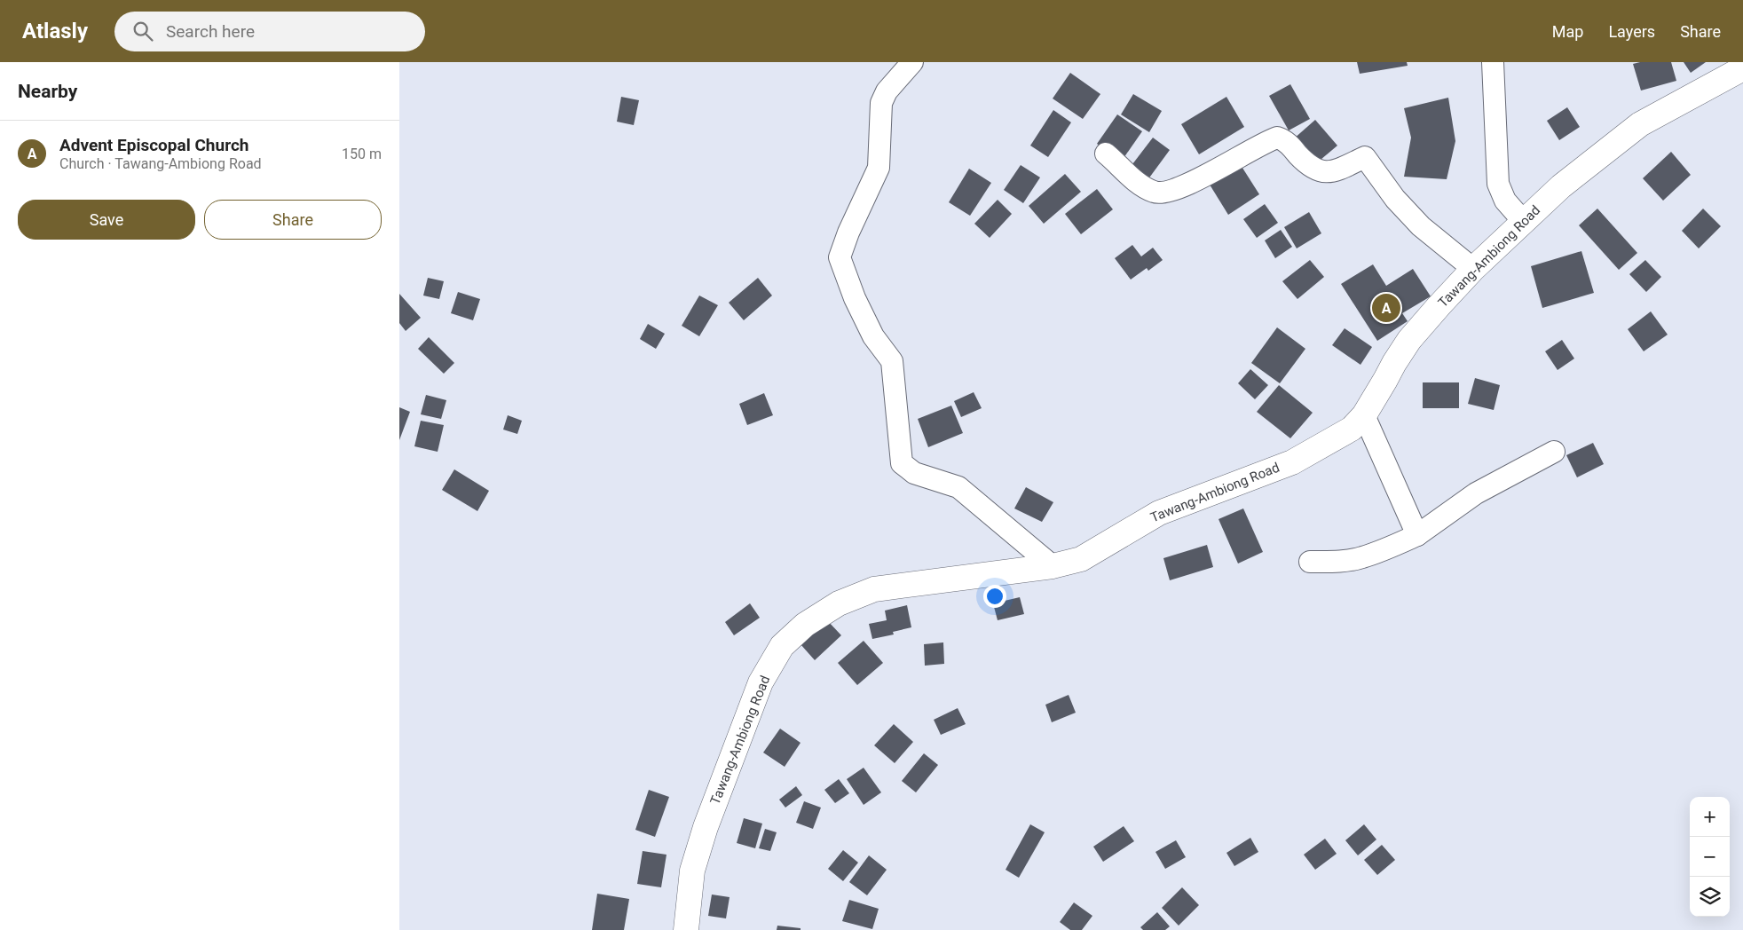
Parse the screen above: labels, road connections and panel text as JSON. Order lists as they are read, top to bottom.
{
  "streets": {
    "main road": ["Tawang-Ambiong Road"]
  },
  "page": {
    "header": "Atlasly",
    "search": "Search here",
    "nav": ["Map", "Layers", "Share"],
    "heading": "Nearby",
    "list": [
      {
        "mark": "A",
        "name": "Advent Episcopal Church",
        "note": "Church · Tawang-Ambiong Road",
        "value": "150 m"
      }
    ],
    "buttons": ["Save", "Share"],
    "pins": "A",
    "map_buttons": ["+", "−"]
  }
}
